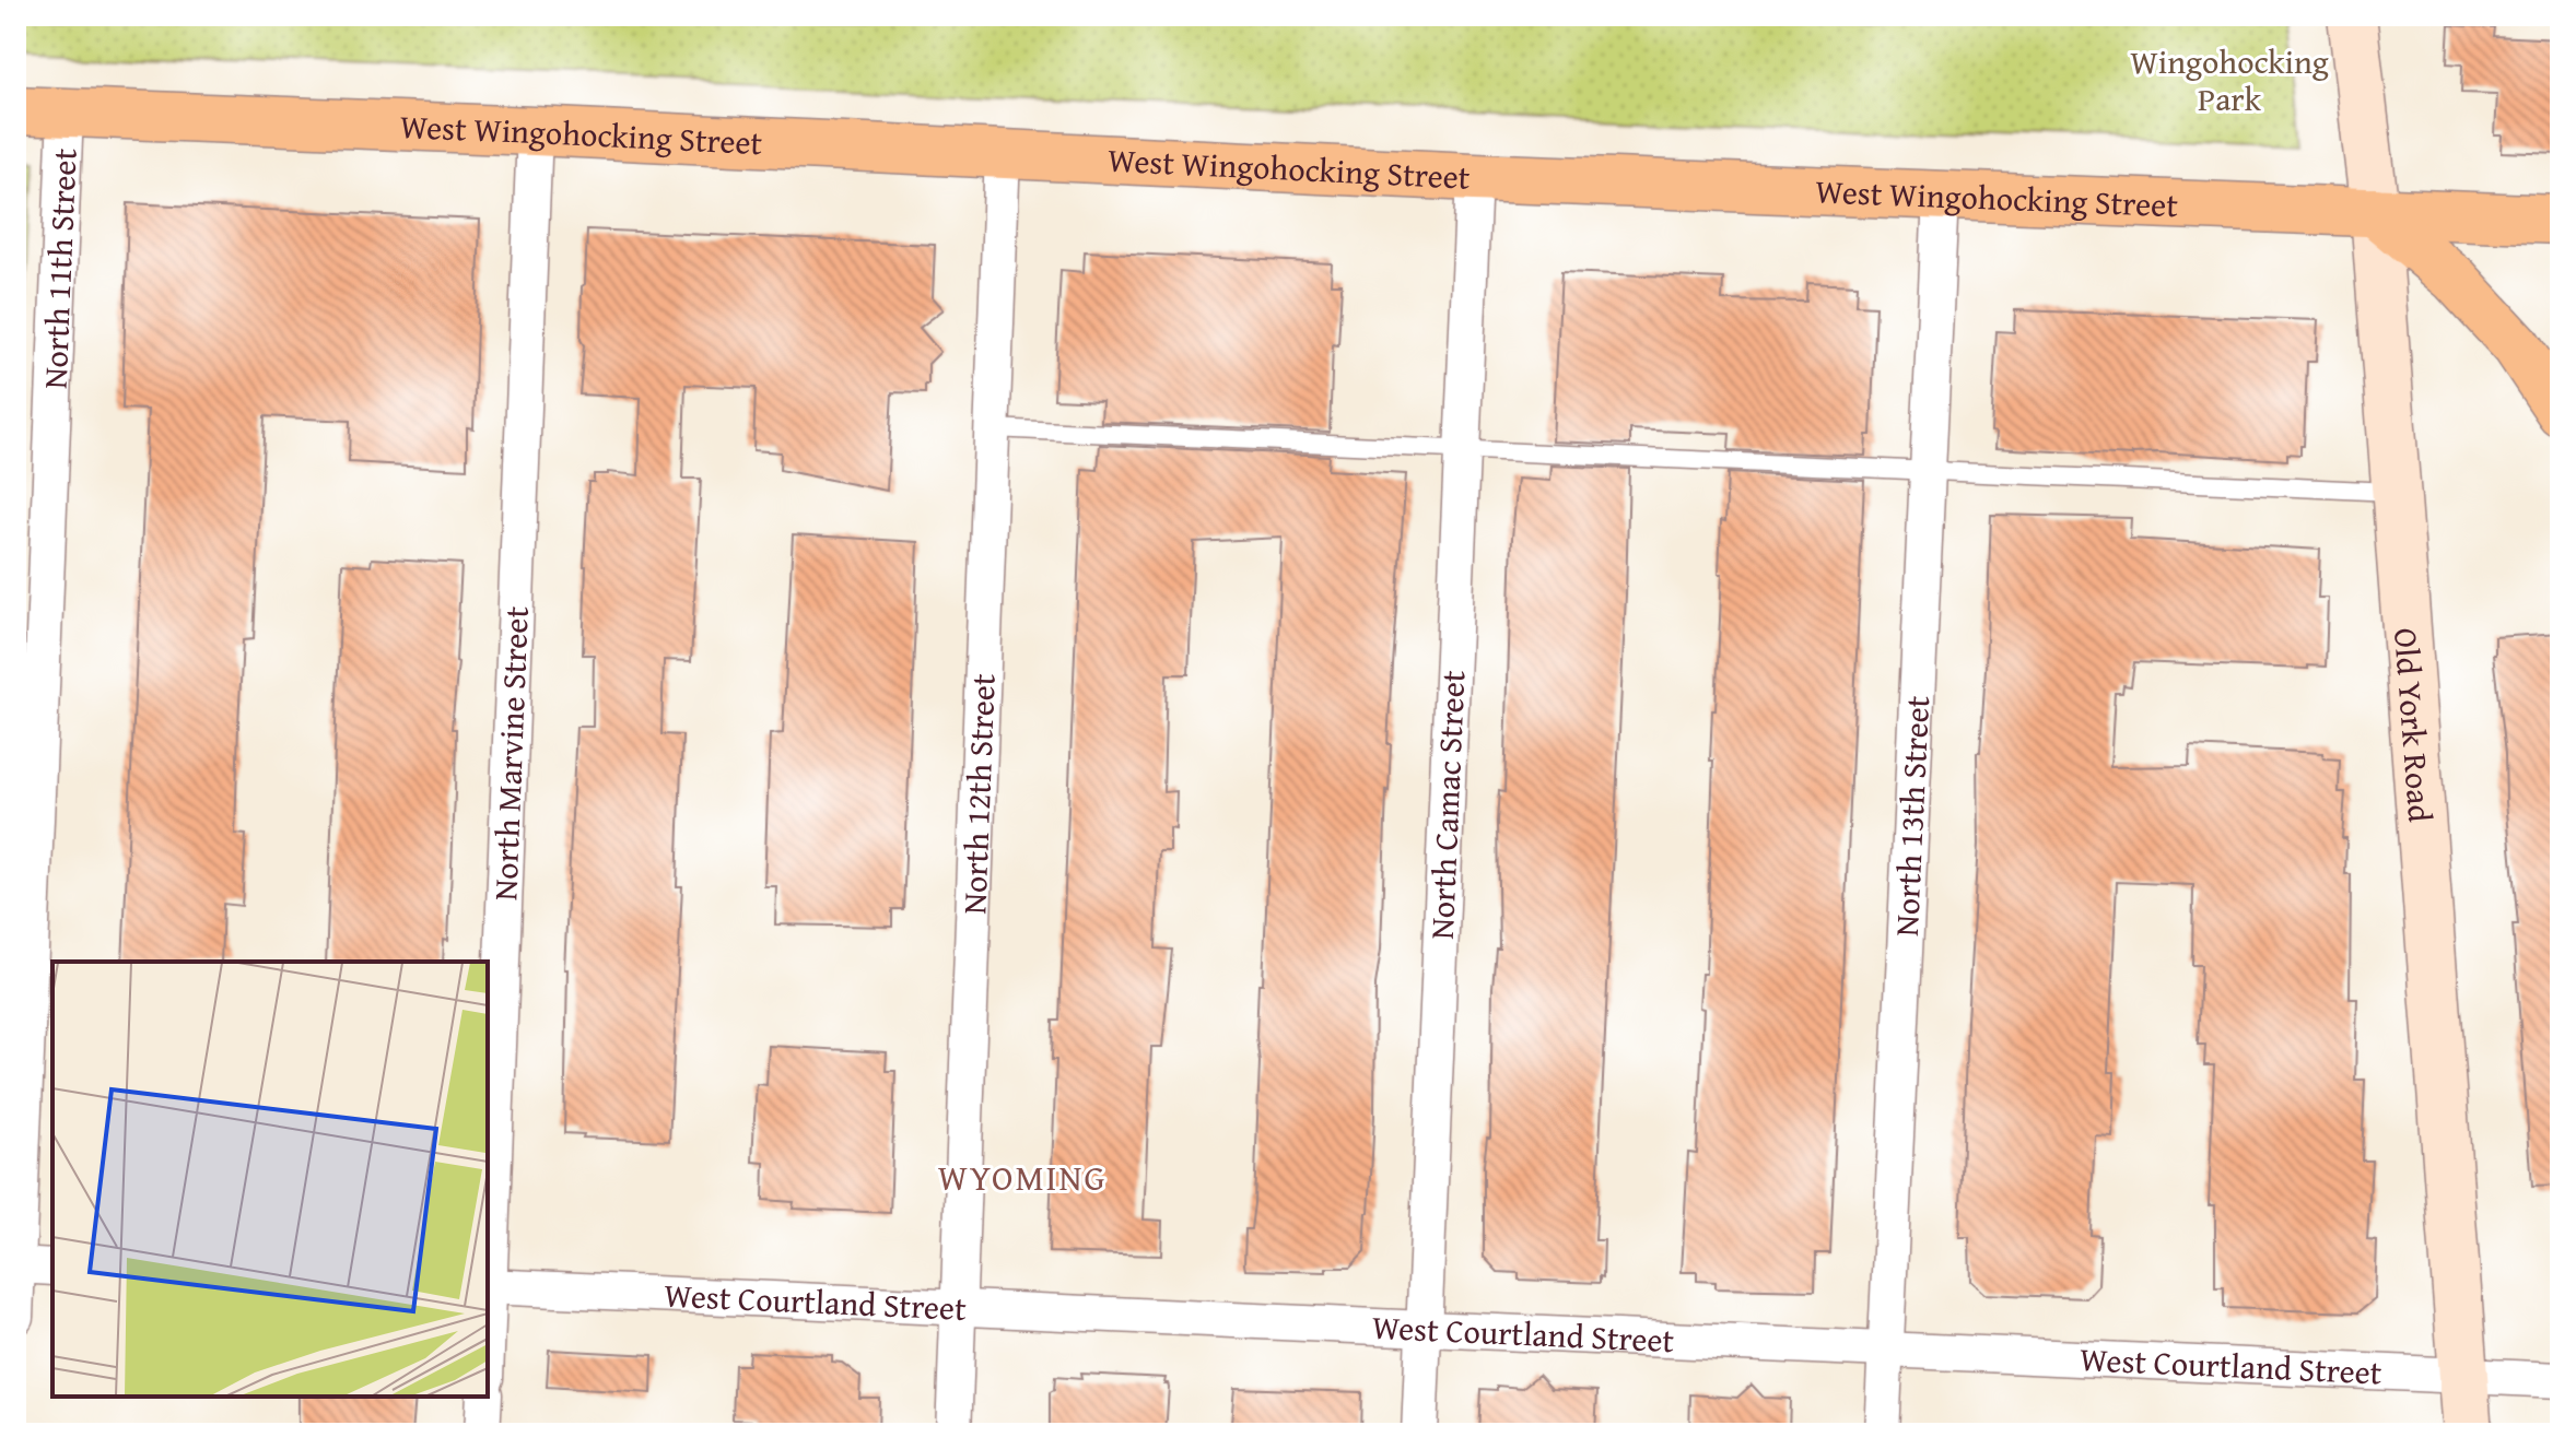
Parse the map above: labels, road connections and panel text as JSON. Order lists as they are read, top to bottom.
{
  "streets": {
    "main road": ["West Wingohocking Street"],
    "street": [
      "North 11th Street",
      "Old York Road",
      "North Marvine Street",
      "North 12th Street",
      "North Camac Street",
      "North 13th Street",
      "West Courtland Street"
    ]
  },
  "crossings": [
    ["West Wingohocking Street", "North 11th Street"],
    ["West Wingohocking Street", "Old York Road"],
    ["West Wingohocking Street", "North Marvine Street"],
    ["West Wingohocking Street", "North 12th Street"],
    ["West Wingohocking Street", "North Camac Street"],
    ["West Wingohocking Street", "North 13th Street"],
    ["Old York Road", "West Courtland Street"],
    ["North Marvine Street", "West Courtland Street"],
    ["North 12th Street", "West Courtland Street"],
    ["North Camac Street", "West Courtland Street"],
    ["North 13th Street", "West Courtland Street"]
  ],
  "districts": ["WYOMING"],
  "parks": ["Wingohocking Park"]
}
